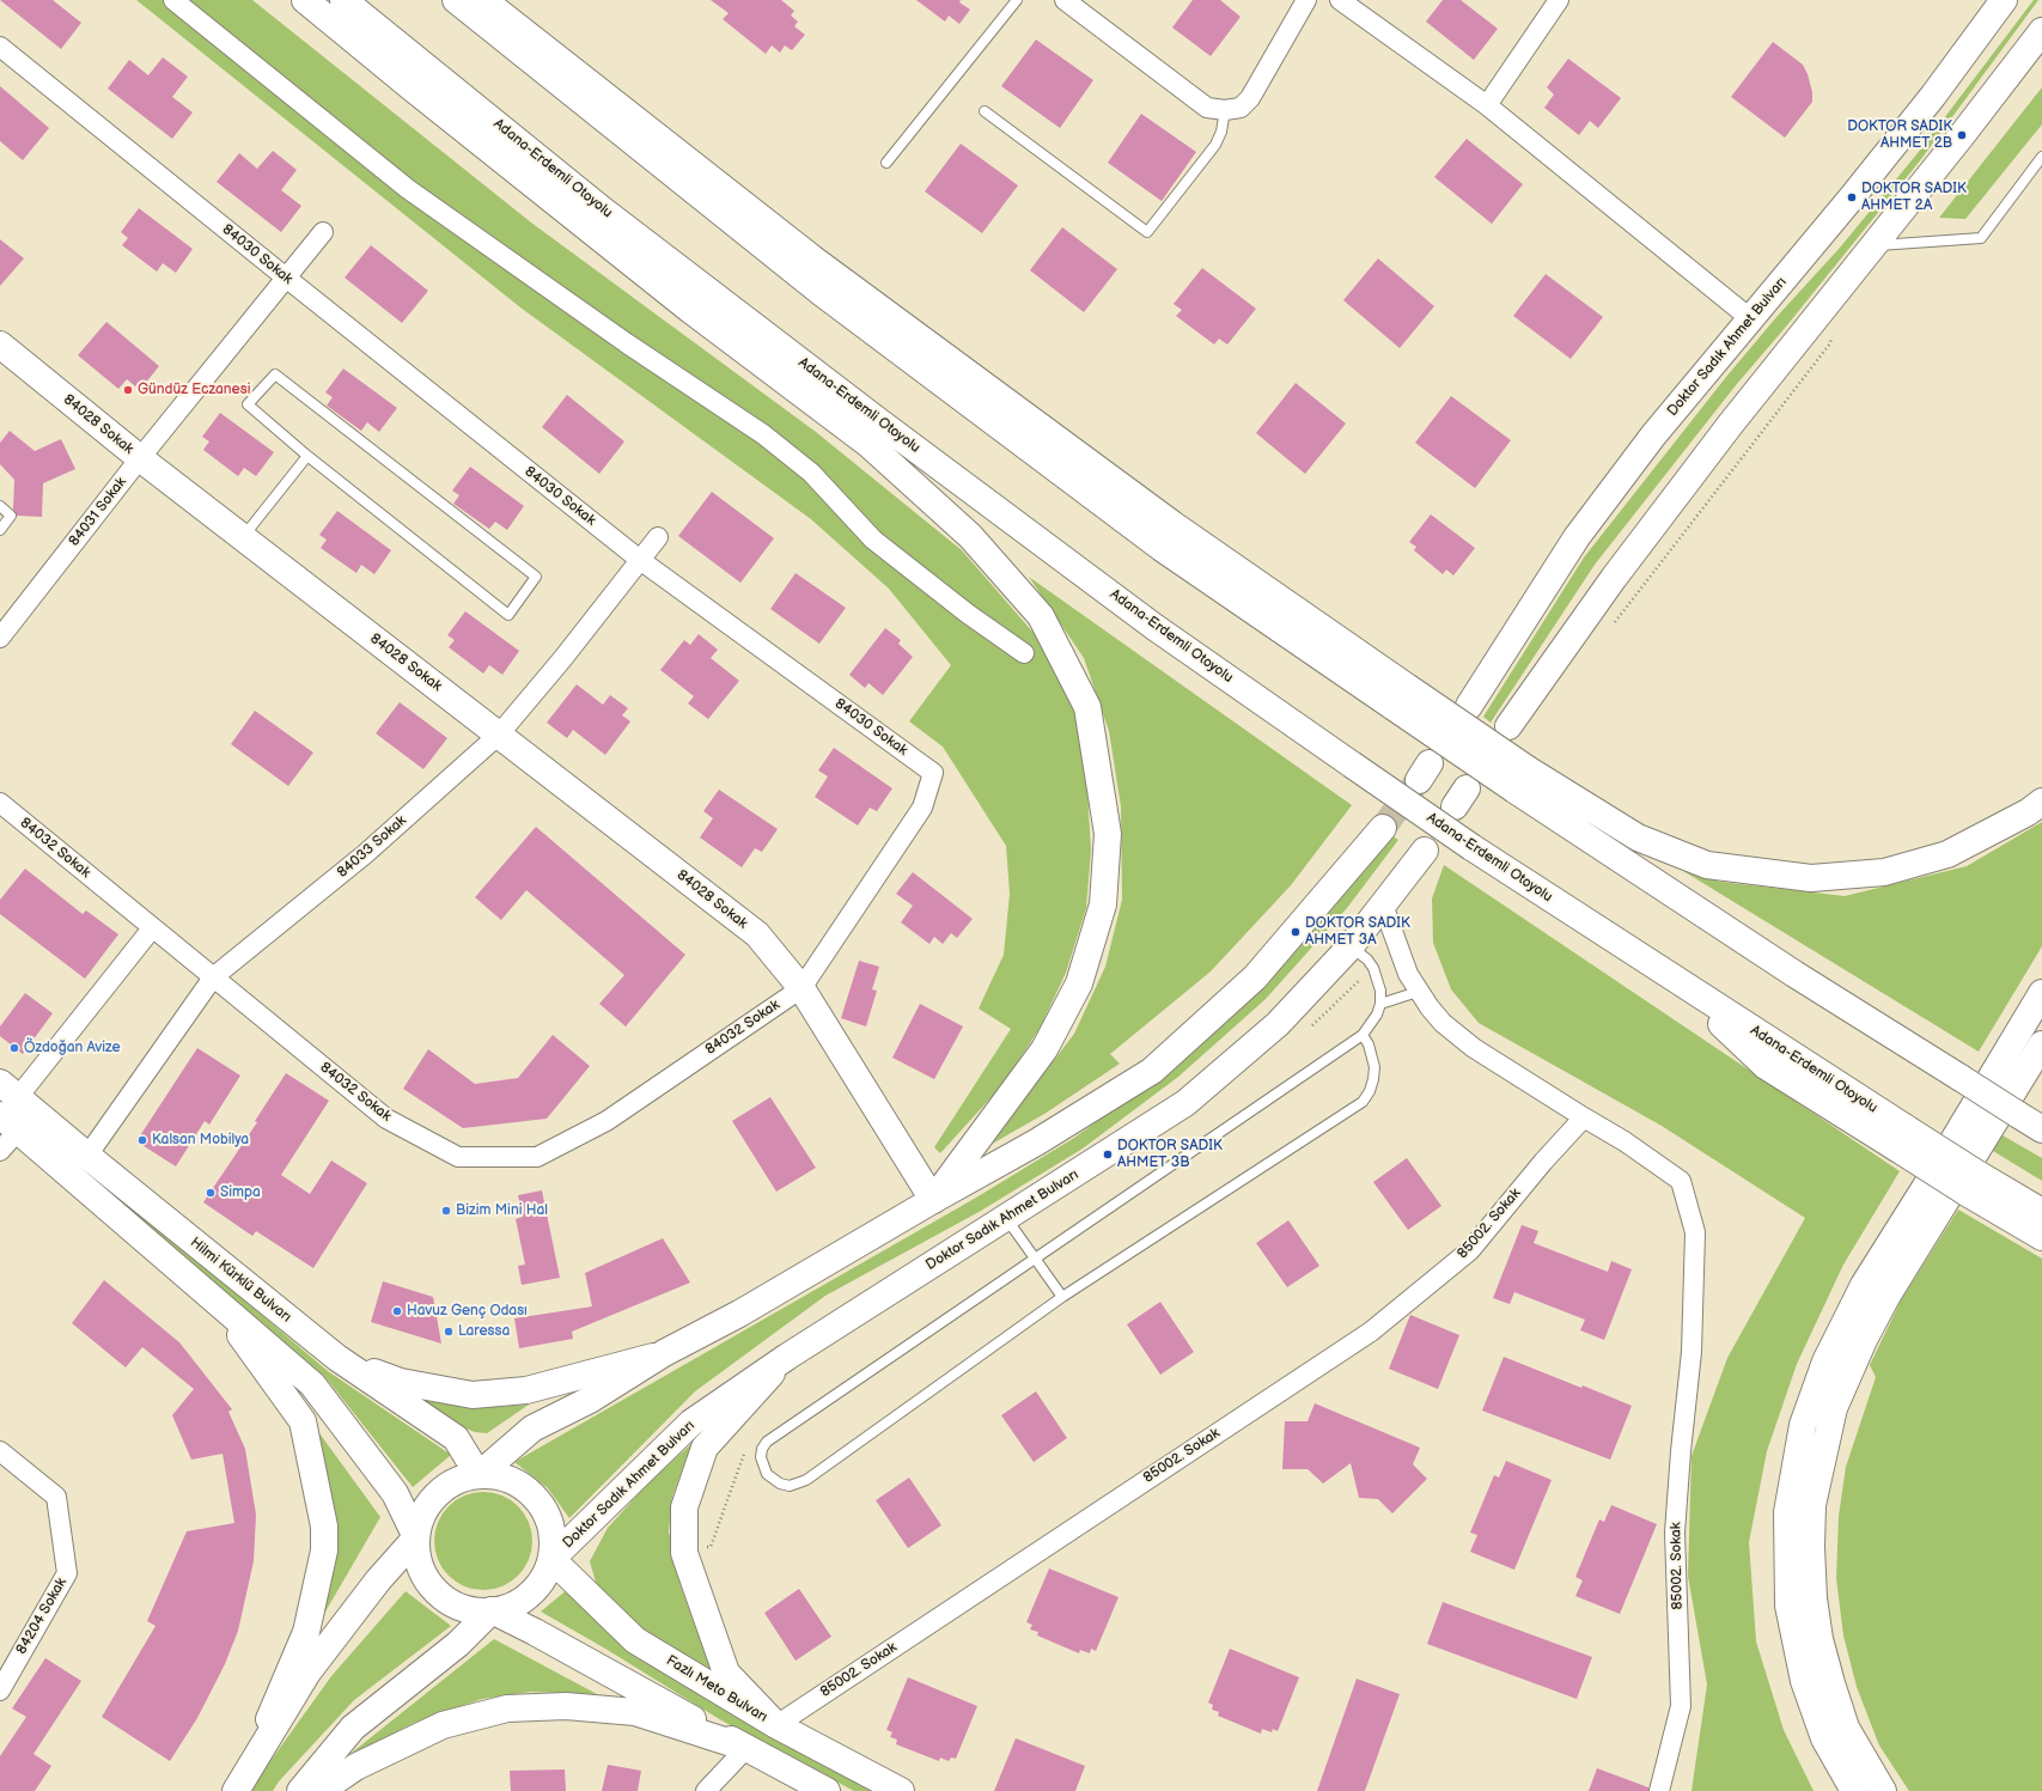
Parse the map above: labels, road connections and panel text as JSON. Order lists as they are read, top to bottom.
{
  "streets": {
    "main road": [
      "Adana-Erdemli Otoyolu",
      "Doktor Sadık Ahmet Bulvarı",
      "84028 Sokak",
      "Hilmi Kürklü Bulvarı",
      "Fazlı Meto Bulvarı"
    ],
    "street": [
      "84030 Sokak",
      "84031 Sokak",
      "84033 Sokak",
      "84032 Sokak",
      "85002. Sokak",
      "84204 Sokak"
    ]
  },
  "crossings": [
    ["84030 Sokak", "84028 Sokak"],
    ["84030 Sokak", "84031 Sokak"],
    ["84030 Sokak", "84033 Sokak"],
    ["84030 Sokak", "84032 Sokak"],
    ["Doktor Sadık Ahmet Bulvarı", "Hilmi Kürklü Bulvarı"],
    ["Doktor Sadık Ahmet Bulvarı", "Fazlı Meto Bulvarı"],
    ["84028 Sokak", "84031 Sokak"],
    ["84028 Sokak", "84033 Sokak"],
    ["84028 Sokak", "84032 Sokak"],
    ["84033 Sokak", "84032 Sokak"],
    ["84033 Sokak", "Hilmi Kürklü Bulvarı"],
    ["85002. Sokak", "Fazlı Meto Bulvarı"],
    ["Hilmi Kürklü Bulvarı", "Fazlı Meto Bulvarı"]
  ],
  "places": [
    "DOKTOR SADIK AHMET 2B",
    "DOKTOR SADIK AHMET 2A",
    "Gündüz Eczanesi",
    "DOKTOR SADIK AHMET 3A",
    "Özdoğan Avize",
    "Kalsan Mobilya",
    "DOKTOR SADIK AHMET 3B",
    "Simpa",
    "Bizim Mini Hal",
    "Havuz Genç Odası",
    "Laressa"
  ]
}
